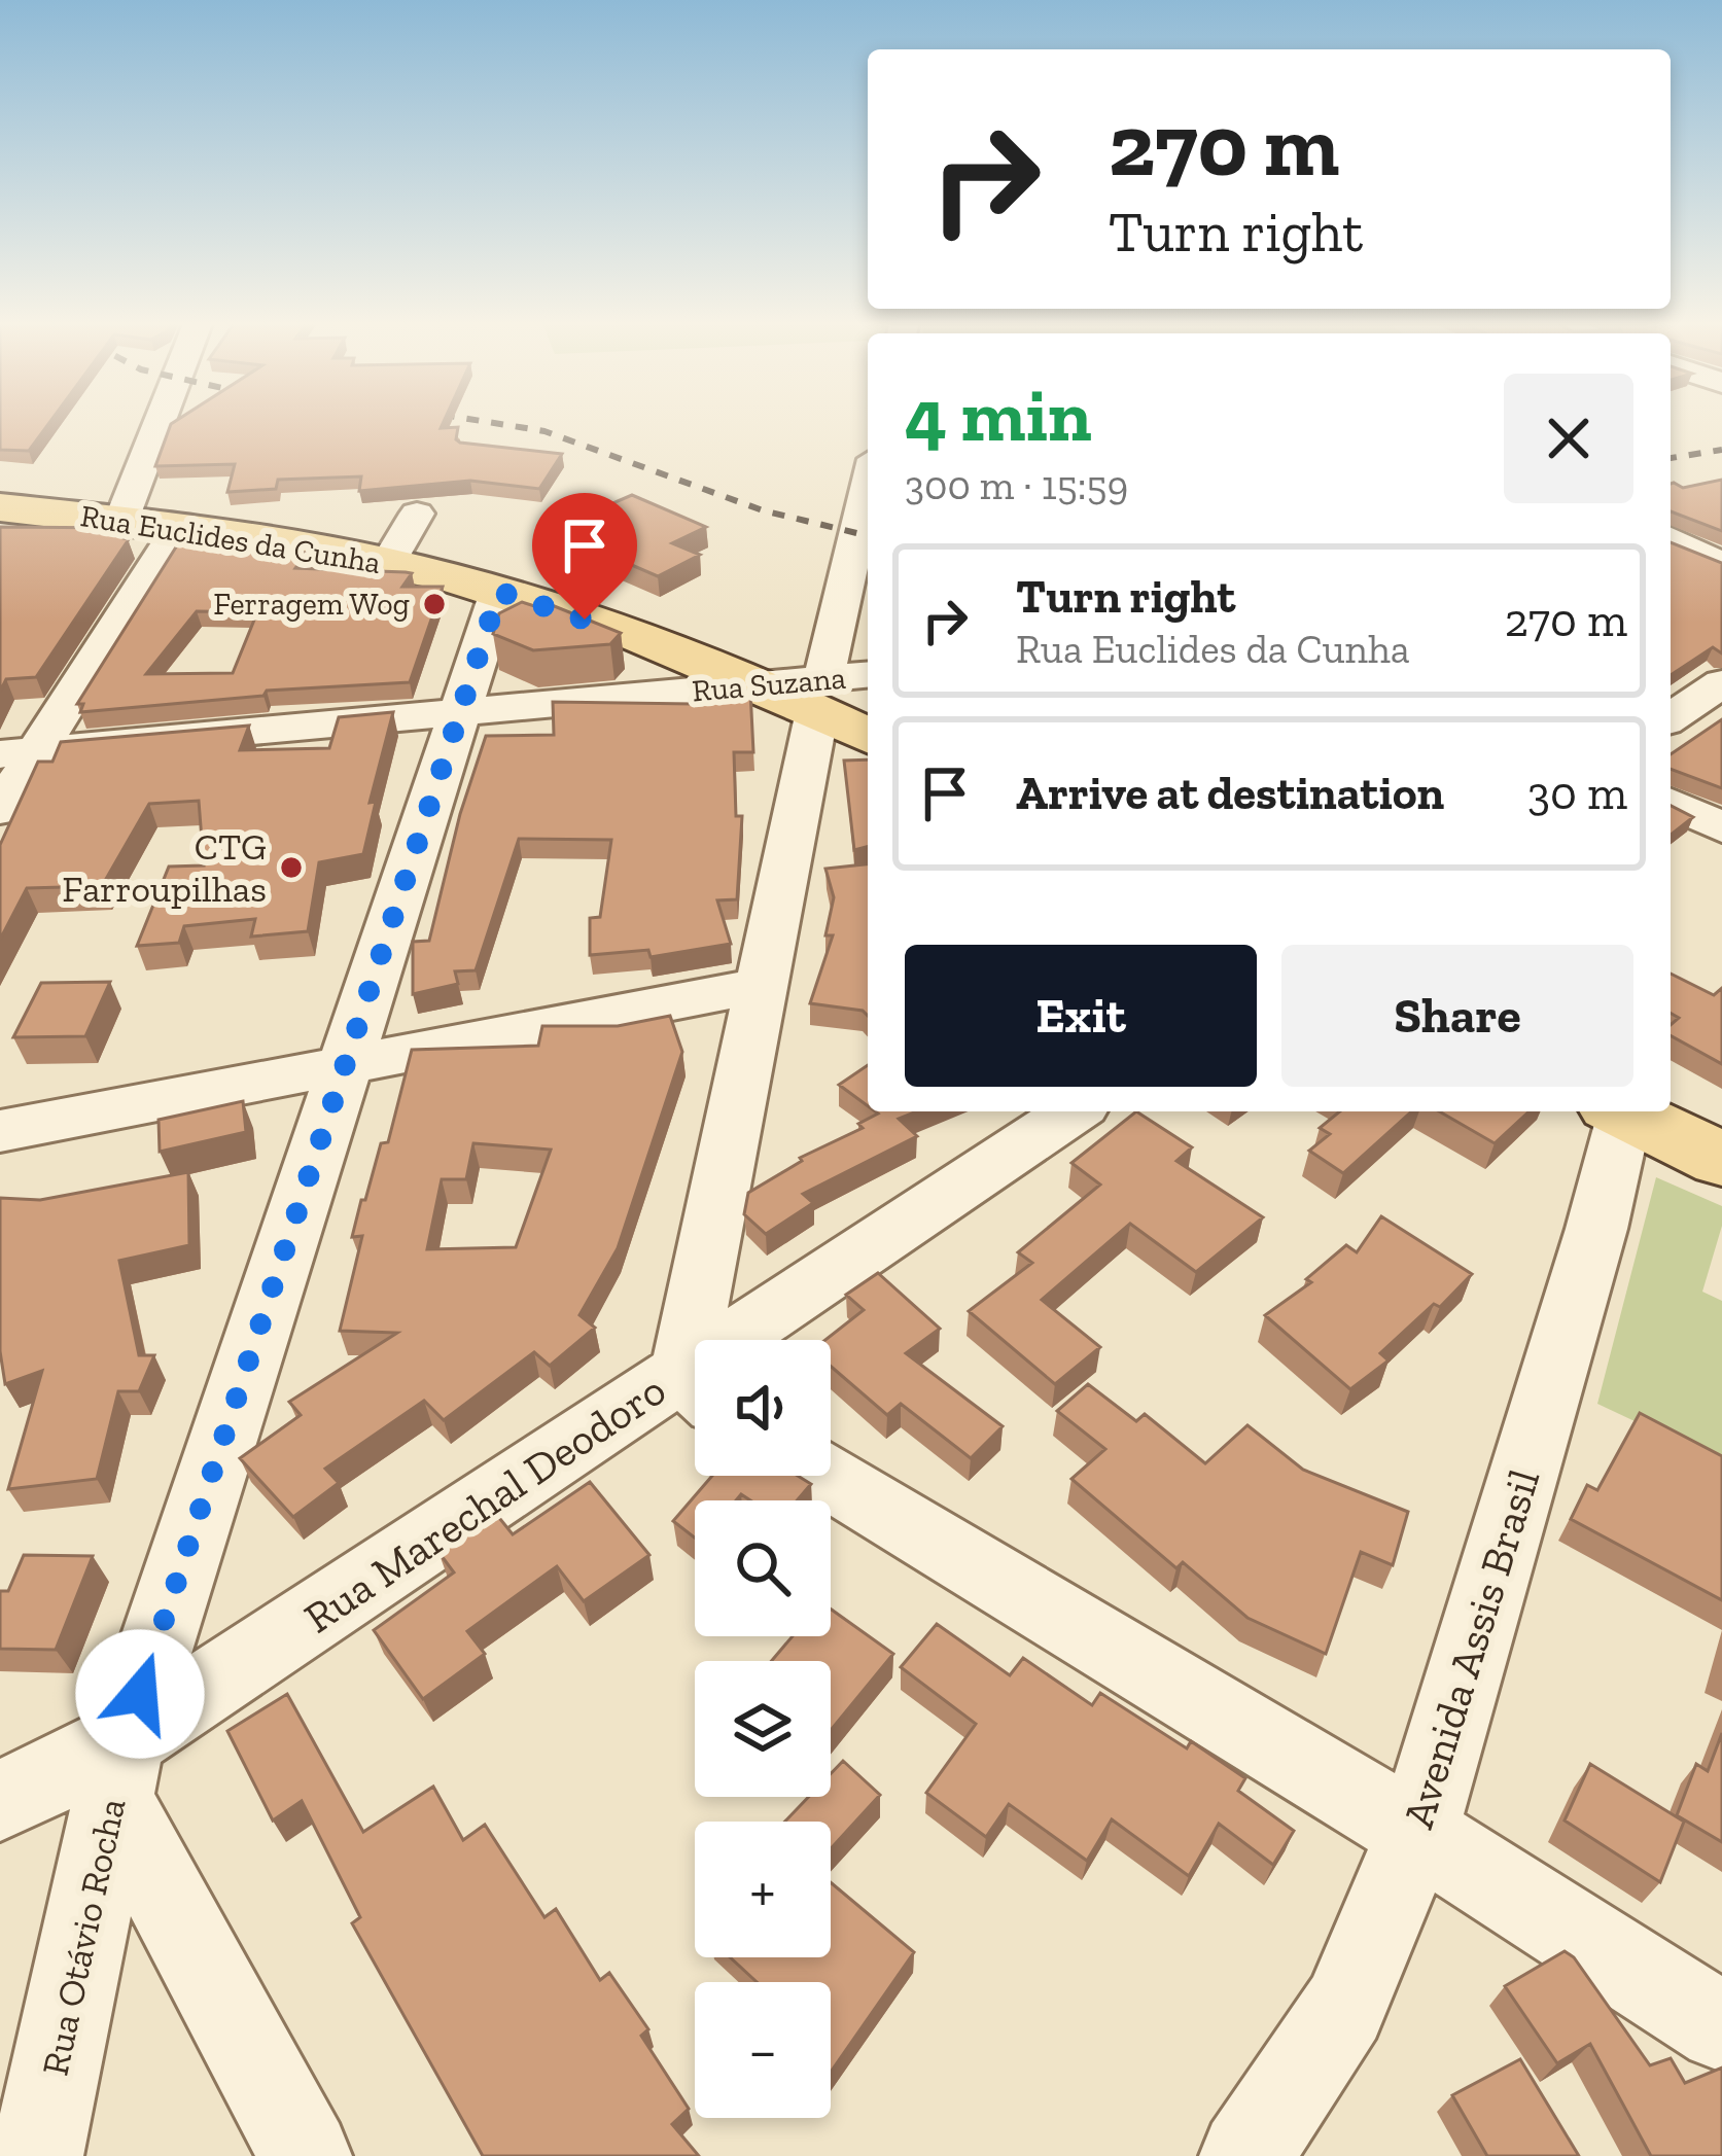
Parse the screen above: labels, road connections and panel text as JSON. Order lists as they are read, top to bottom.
{
  "streets": {
    "main road": ["Rua Euclides da Cunha"],
    "street": [
      "Rua Suzana",
      "Rua Marechal Deodoro",
      "Avenida Assis Brasil",
      "Rua Otávio Rocha"
    ]
  },
  "crossings": [
    ["Rua Euclides da Cunha", "Rua Suzana"],
    ["Rua Euclides da Cunha", "Rua Otávio Rocha"],
    ["Rua Suzana", "Rua Otávio Rocha"],
    ["Rua Marechal Deodoro", "Rua Otávio Rocha"]
  ],
  "places": ["Ferragem Wog", "CTG Farroupilhas"],
  "page": {
    "turn": ["270 m", "Turn right"],
    "heading": ["4 min", "300 m · 15:59"],
    "list": [
      {
        "name": "Turn right",
        "note": "Rua Euclides da Cunha",
        "value": "270 m"
      },
      {
        "name": "Arrive at destination",
        "value": "30 m"
      }
    ],
    "buttons": ["Exit", "Share"],
    "map_buttons": ["+", "−"]
  }
}
